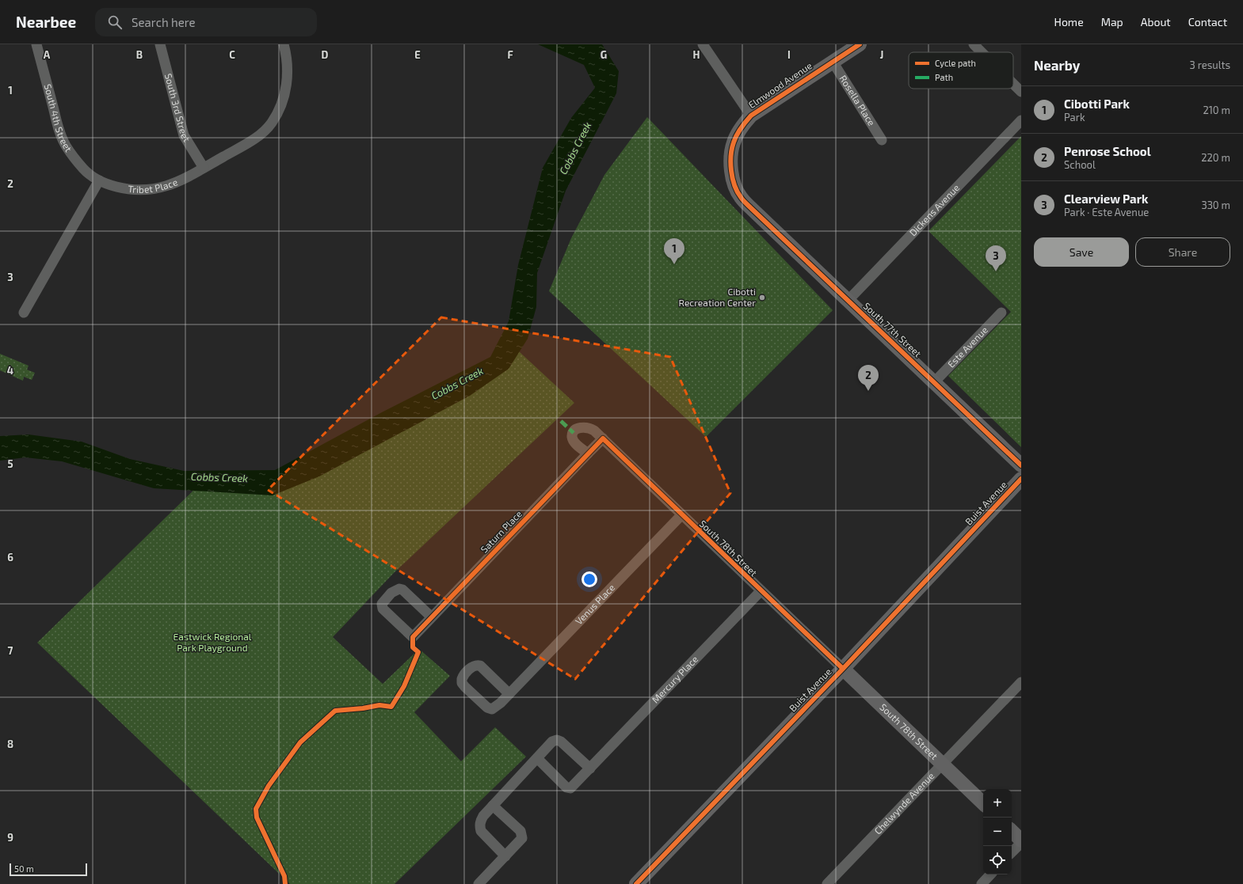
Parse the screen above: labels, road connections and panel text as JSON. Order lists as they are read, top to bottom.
{
  "streets": {
    "street": [
      "Elmwood Avenue",
      "Rosella Place",
      "South 3rd Street",
      "South 4th Street",
      "Tribet Place",
      "Dickens Avenue",
      "South 77th Street",
      "Este Avenue",
      "Buist Avenue",
      "Saturn Place",
      "South 78th Street",
      "Venus Place",
      "Mercury Place",
      "Chelwynde Avenue"
    ]
  },
  "crossings": [
    ["Elmwood Avenue", "Rosella Place"],
    ["Elmwood Avenue", "South 77th Street"],
    ["South 3rd Street", "Tribet Place"],
    ["South 4th Street", "Tribet Place"],
    ["Dickens Avenue", "South 77th Street"],
    ["South 77th Street", "Este Avenue"],
    ["Buist Avenue", "South 78th Street"],
    ["Saturn Place", "South 78th Street"],
    ["South 78th Street", "Venus Place"],
    ["South 78th Street", "Mercury Place"],
    ["South 78th Street", "Chelwynde Avenue"]
  ],
  "water": ["Cobbs Creek"],
  "parks": ["Eastwick Regional Park Playground"],
  "places": ["Cibotti Recreation Center"],
  "legend": ["Cycle path", "Path"],
  "scale_bar": "50 m",
  "page": {
    "header": "Nearbee",
    "search": "Search here",
    "nav": [
      "Home",
      "Map",
      "About",
      "Contact"
    ],
    "heading": ["Nearby", "3 results"],
    "list": [
      {
        "mark": "1",
        "name": "Cibotti Park",
        "note": "Park",
        "value": "210 m"
      },
      {
        "mark": "2",
        "name": "Penrose School",
        "note": "School",
        "value": "220 m"
      },
      {
        "mark": "3",
        "name": "Clearview Park",
        "note": "Park · Este Avenue",
        "value": "330 m"
      }
    ],
    "buttons": ["Save", "Share"],
    "pins": ["1", "3", "2"],
    "map_buttons": ["+", "−"],
    "scale": "50 m"
  },
  "grid": {
    "columns": [
      "A",
      "B",
      "C",
      "D",
      "E",
      "F",
      "G",
      "H",
      "I",
      "J"
    ],
    "rows": [
      "1",
      "2",
      "3",
      "4",
      "5",
      "6",
      "7",
      "8",
      "9"
    ]
  }
}
